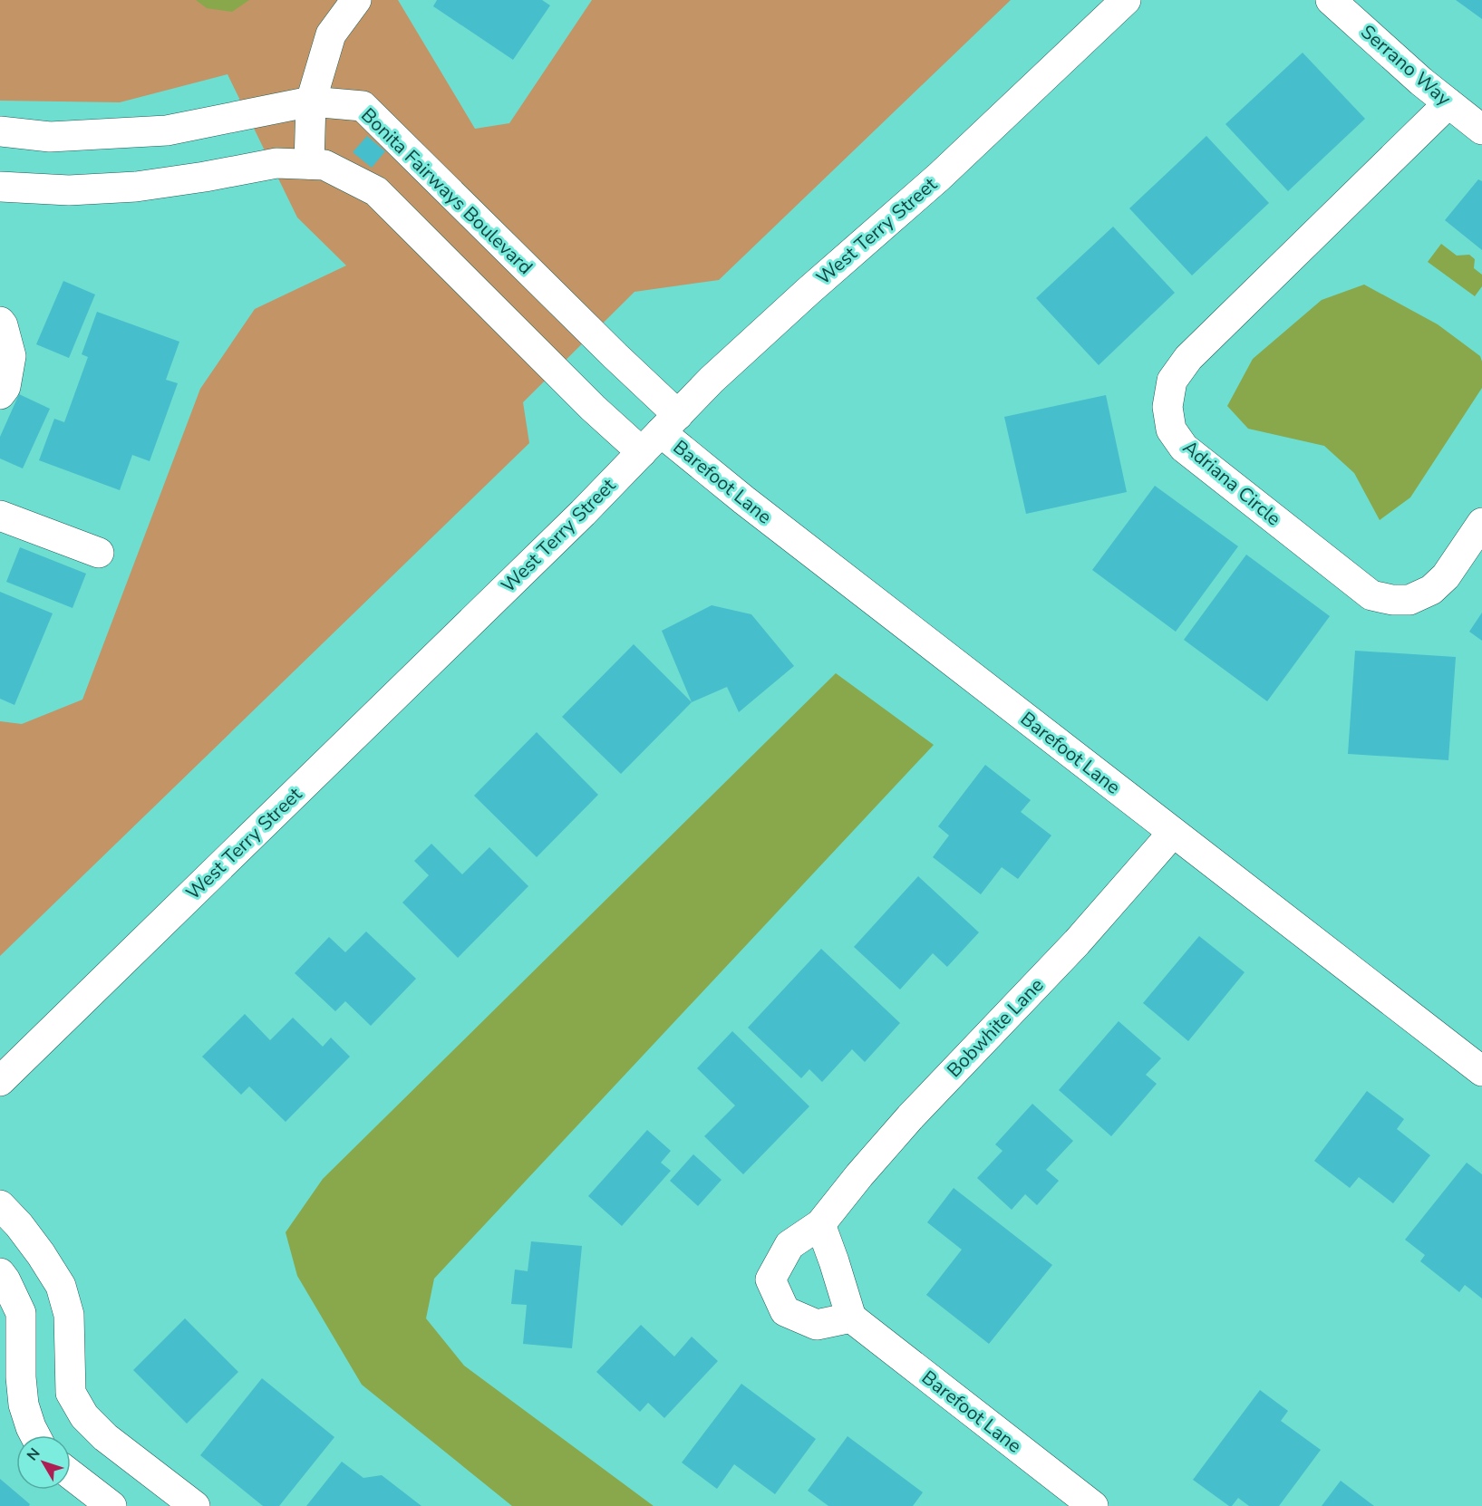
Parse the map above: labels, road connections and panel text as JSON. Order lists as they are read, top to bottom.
{
  "streets": {
    "street": [
      "Serrano Way",
      "Bonita Fairways Boulevard",
      "West Terry Street",
      "Barefoot Lane",
      "Adriana Circle",
      "Bobwhite Lane"
    ]
  },
  "crossings": [
    ["Serrano Way", "Adriana Circle"],
    ["Bonita Fairways Boulevard", "West Terry Street"],
    ["Bonita Fairways Boulevard", "Barefoot Lane"],
    ["West Terry Street", "Barefoot Lane"],
    ["Barefoot Lane", "Bobwhite Lane"]
  ],
  "north": "top left"
}
